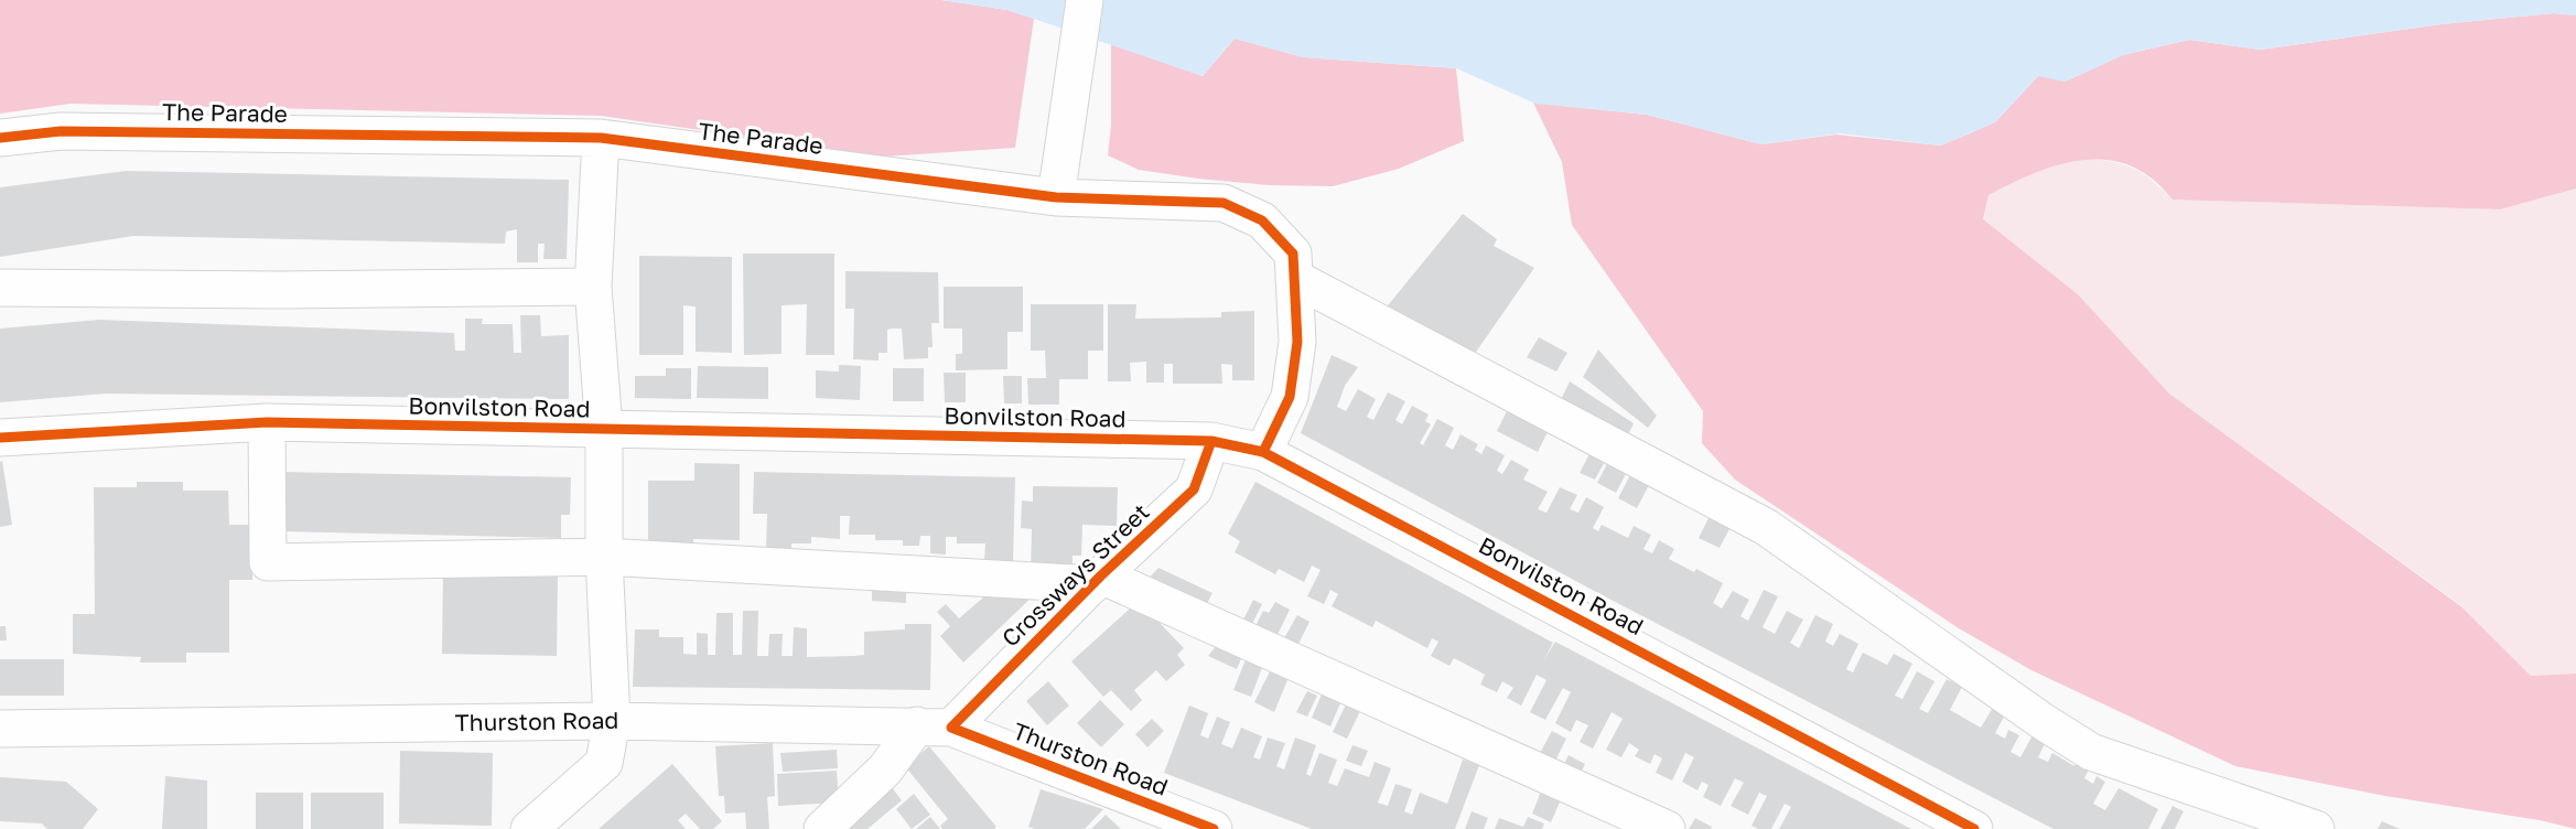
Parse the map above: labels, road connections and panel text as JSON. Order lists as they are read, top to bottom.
{
  "streets": {
    "street": [
      "The Parade",
      "Bonvilston Road",
      "Crossways Street",
      "Thurston Road"
    ]
  },
  "crossings": [
    ["The Parade", "Bonvilston Road"],
    ["Bonvilston Road", "Crossways Street"],
    ["Crossways Street", "Thurston Road"]
  ]
}
